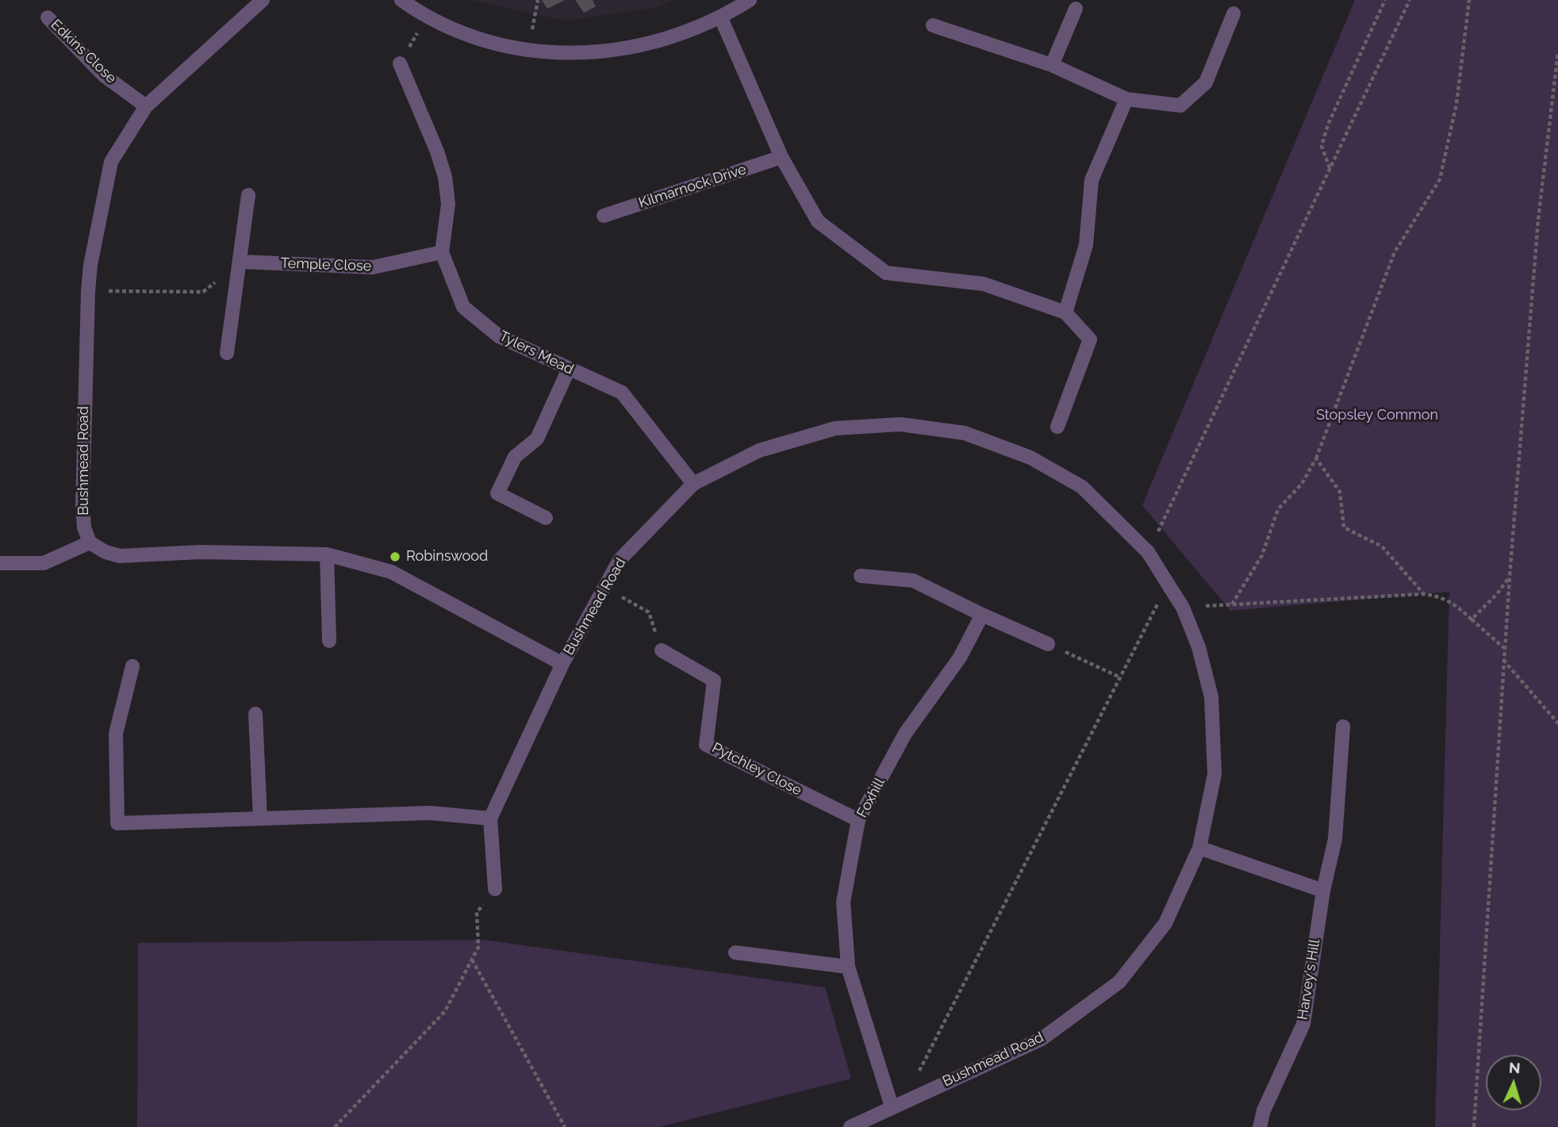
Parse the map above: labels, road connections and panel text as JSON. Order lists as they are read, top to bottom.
{
  "streets": {
    "street": [
      "Edkins Close",
      "Kilmarnock Drive",
      "Temple Close",
      "Tylers Mead",
      "Bushmead Road",
      "Pytchley Close",
      "Foxhill",
      "Harvey's Hill"
    ]
  },
  "crossings": [
    ["Edkins Close", "Bushmead Road"],
    ["Temple Close", "Tylers Mead"],
    ["Tylers Mead", "Bushmead Road"],
    ["Bushmead Road", "Foxhill"],
    ["Pytchley Close", "Foxhill"]
  ],
  "parks": ["Stopsley Common"],
  "places": ["Robinswood"],
  "north": "top"
}
